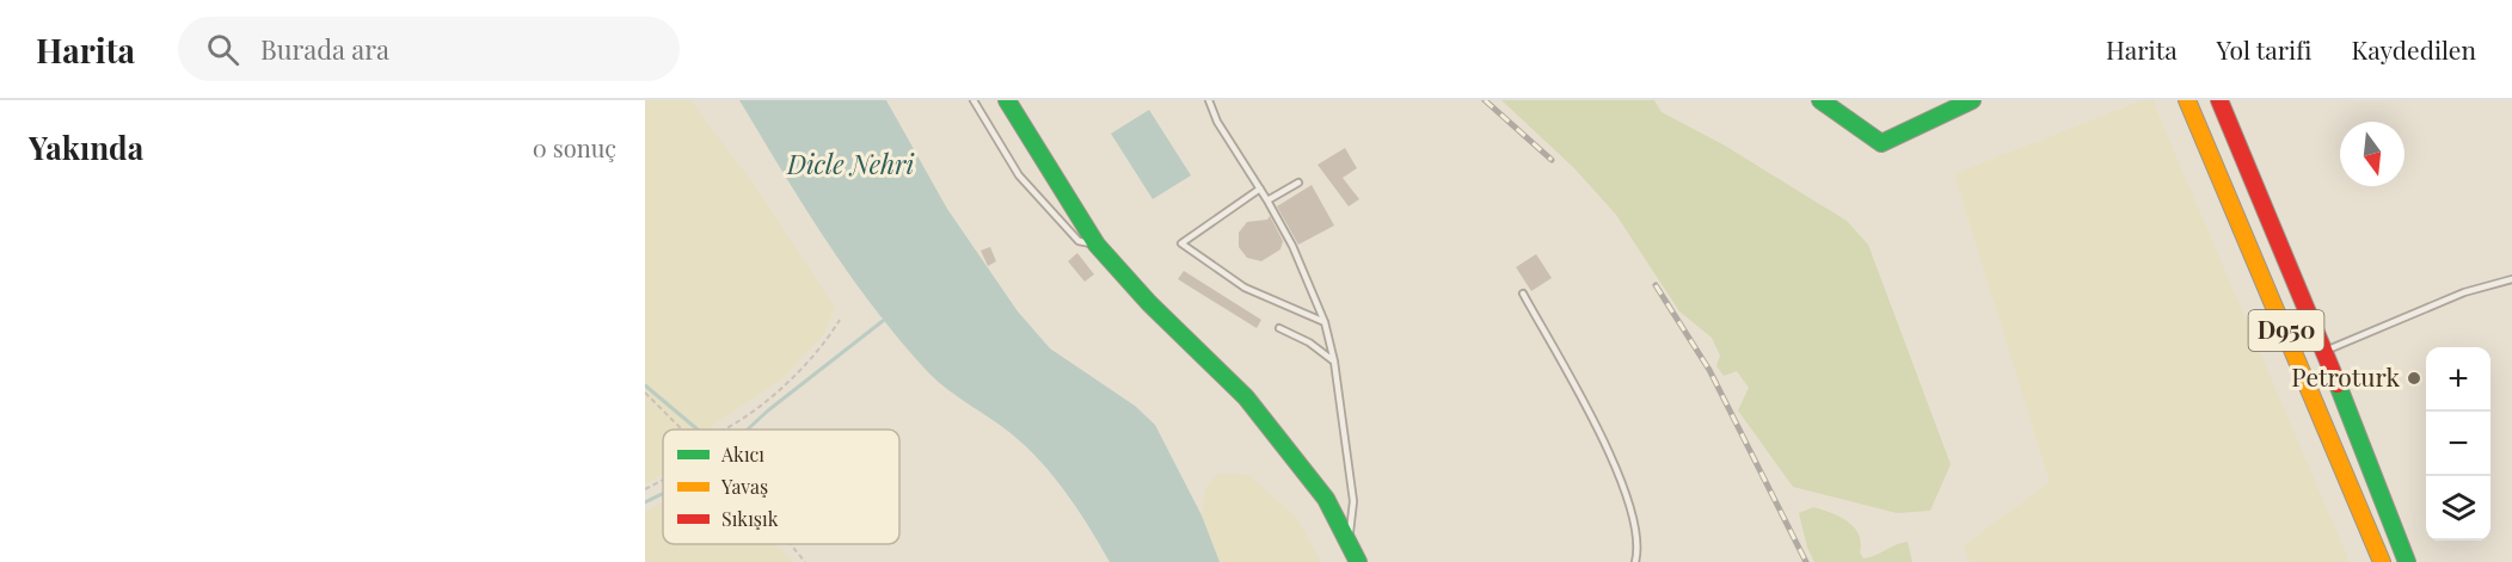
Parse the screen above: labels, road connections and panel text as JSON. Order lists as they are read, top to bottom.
{
  "streets": {
    "main road": ["D950"]
  },
  "water": ["Dicle Nehri"],
  "places": ["Petroturk"],
  "legend": ["Akıcı", "Yavaş", "Sıkışık"],
  "north": "bottom",
  "page": {
    "header": "Harita",
    "search": "Burada ara",
    "nav": ["Harita", "Yol tarifi", "Kaydedilen"],
    "heading": ["Yakında", "0 sonuç"],
    "map_buttons": ["+", "−"]
  }
}
